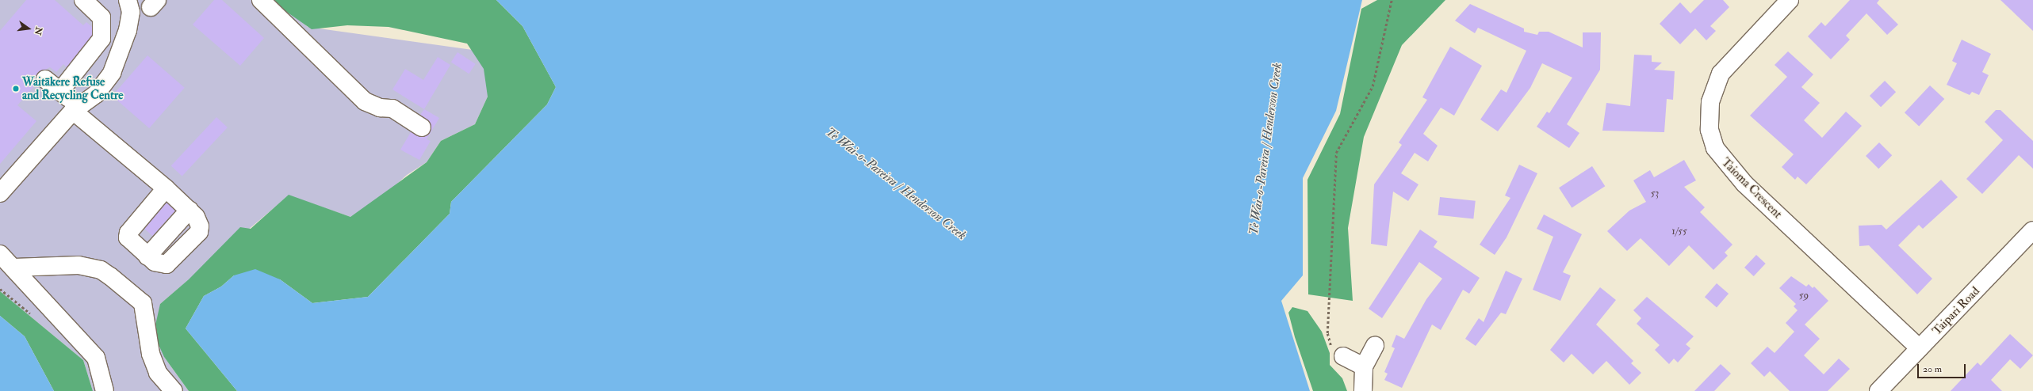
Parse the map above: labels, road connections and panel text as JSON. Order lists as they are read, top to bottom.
{
  "streets": {
    "street": ["Taioma Crescent", "Taipari Road"]
  },
  "crossings": [
    ["Taioma Crescent", "Taipari Road"]
  ],
  "water": ["Te Wai-o-Pareira / Henderson Creek"],
  "places": ["Waitākere Refuse and Recycling Centre"],
  "house_numbers": ["53", "1/55", "59"],
  "scale_bar": "20 m",
  "north": "right"
}
